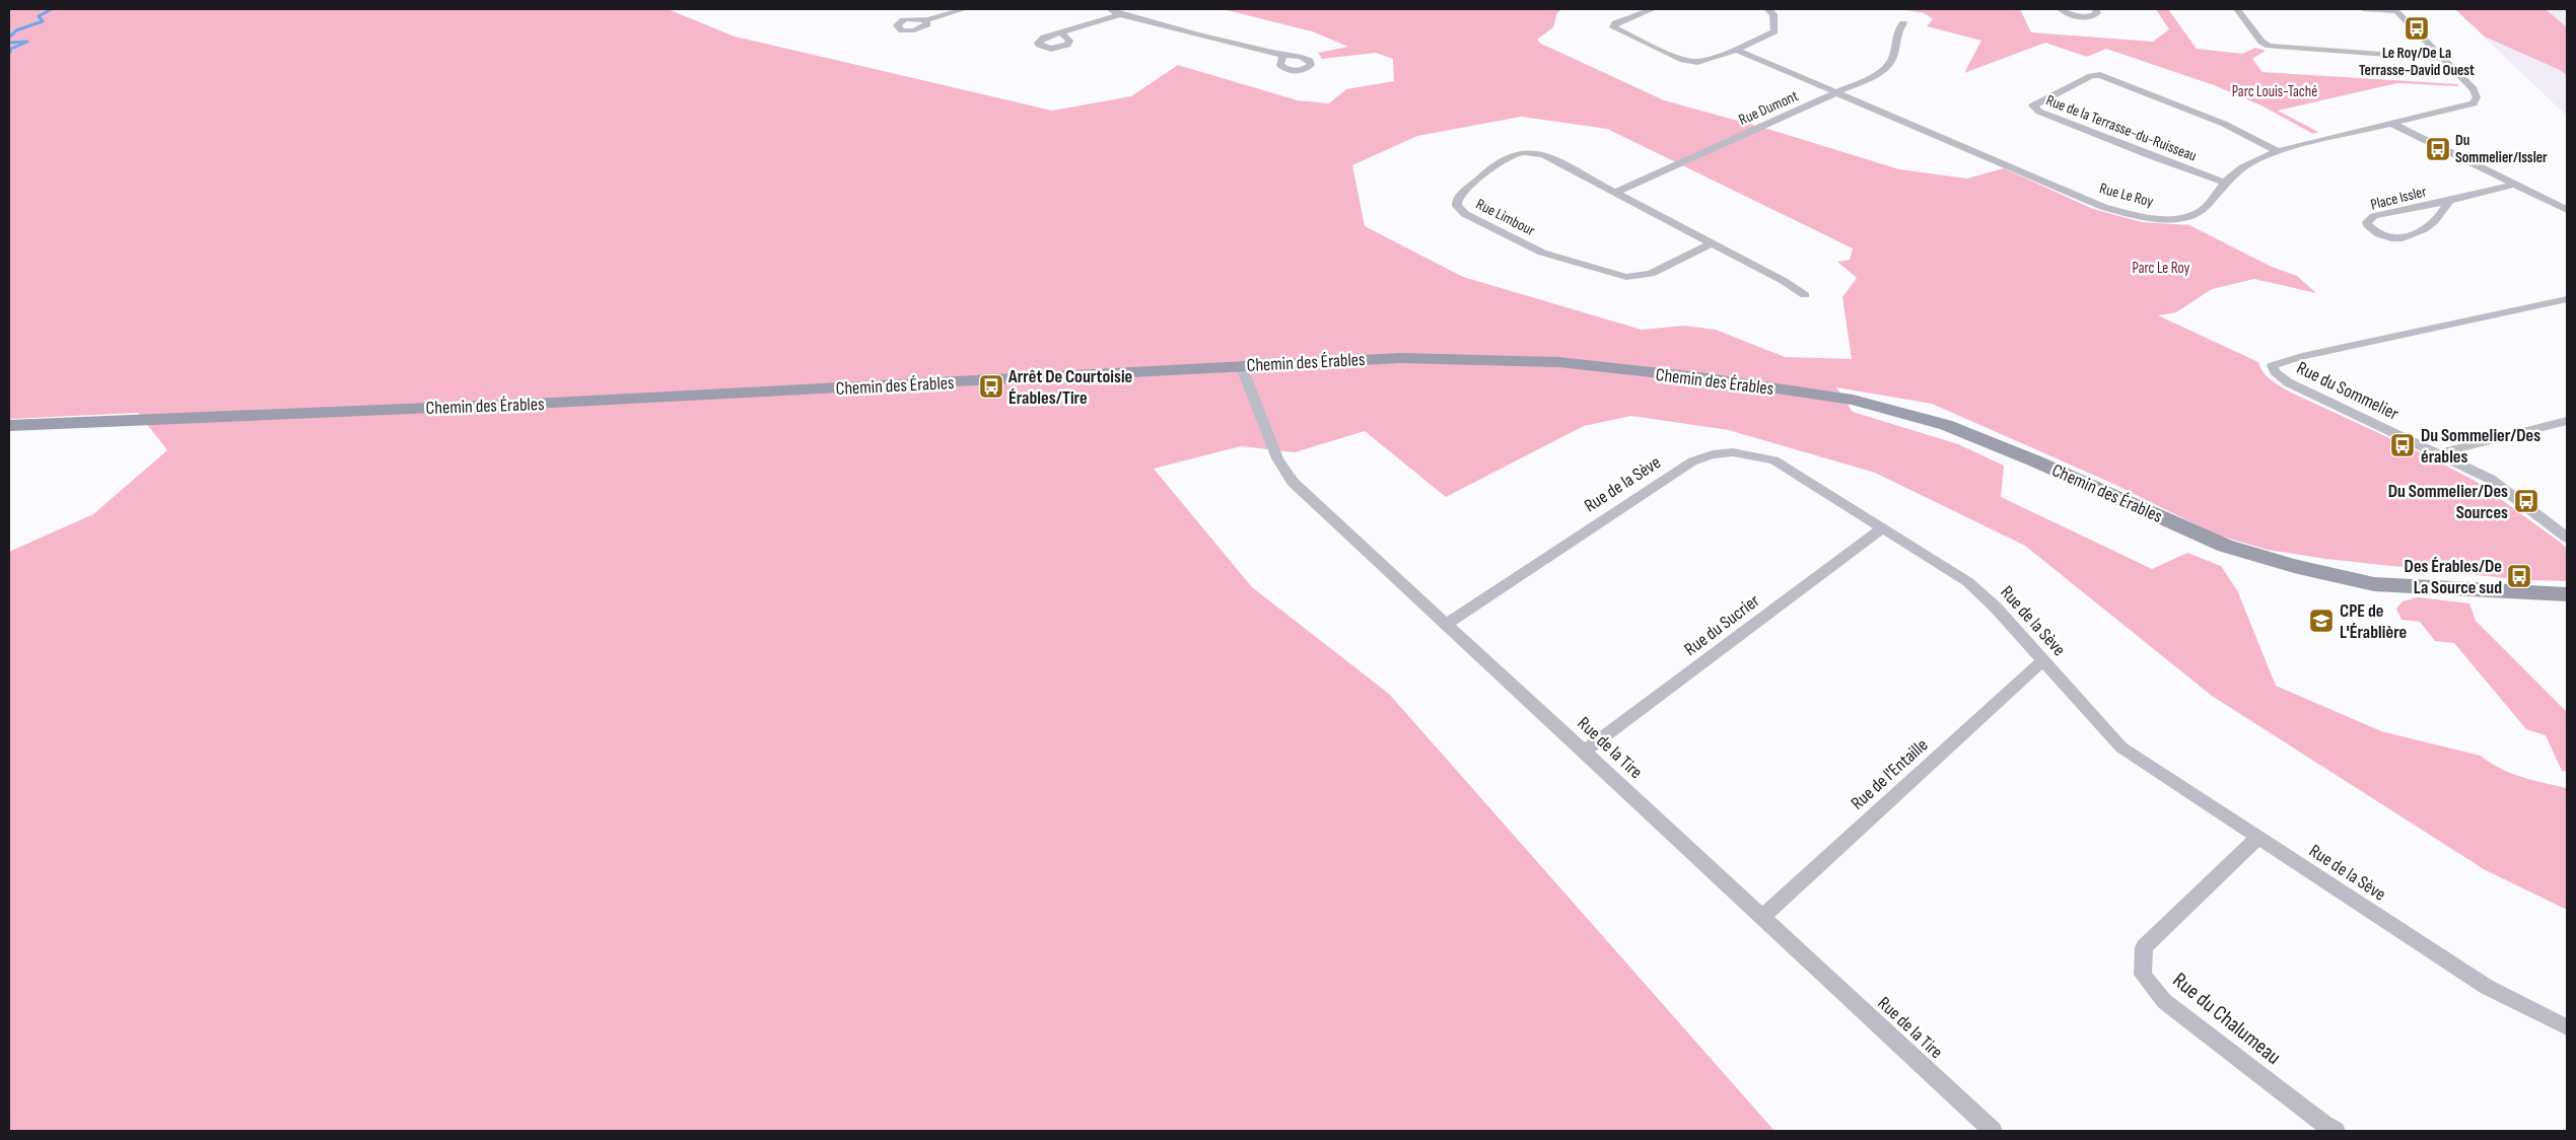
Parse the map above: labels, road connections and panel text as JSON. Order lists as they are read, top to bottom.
{
  "streets": {
    "street": [
      "Rue Dumont",
      "Rue de la Terrasse-du-Ruisseau",
      "Rue Le Roy",
      "Place Issler",
      "Rue Limbour",
      "Chemin des Érables",
      "Rue du Sommelier",
      "Rue de la Sève",
      "Rue du Sucrier",
      "Rue de la Tire",
      "Rue de l'Entaille",
      "Rue du Chalumeau"
    ]
  },
  "crossings": [
    ["Rue Dumont", "Rue Le Roy"],
    ["Rue Dumont", "Rue Limbour"],
    ["Rue de la Terrasse-du-Ruisseau", "Rue Le Roy"],
    ["Chemin des Érables", "Rue de la Tire"],
    ["Rue de la Sève", "Rue du Sucrier"],
    ["Rue de la Sève", "Rue de la Tire"],
    ["Rue de la Sève", "Rue de l'Entaille"],
    ["Rue de la Sève", "Rue du Chalumeau"],
    ["Rue du Sucrier", "Rue de la Tire"],
    ["Rue de la Tire", "Rue de l'Entaille"]
  ],
  "parks": ["Parc Louis-Taché", "Parc Le Roy"],
  "places": {
    "bus stop": [
      "Le Roy/De La Terrasse-David Ouest",
      "Du Sommelier/Issler",
      "Arrêt De Courtoisie Érables/Tire",
      "Du Sommelier/Des érables",
      "Du Sommelier/Des Sources",
      "Des Érables/De La Source sud"
    ],
    "school or university": ["CPE de L'Érablière"]
  }
}
